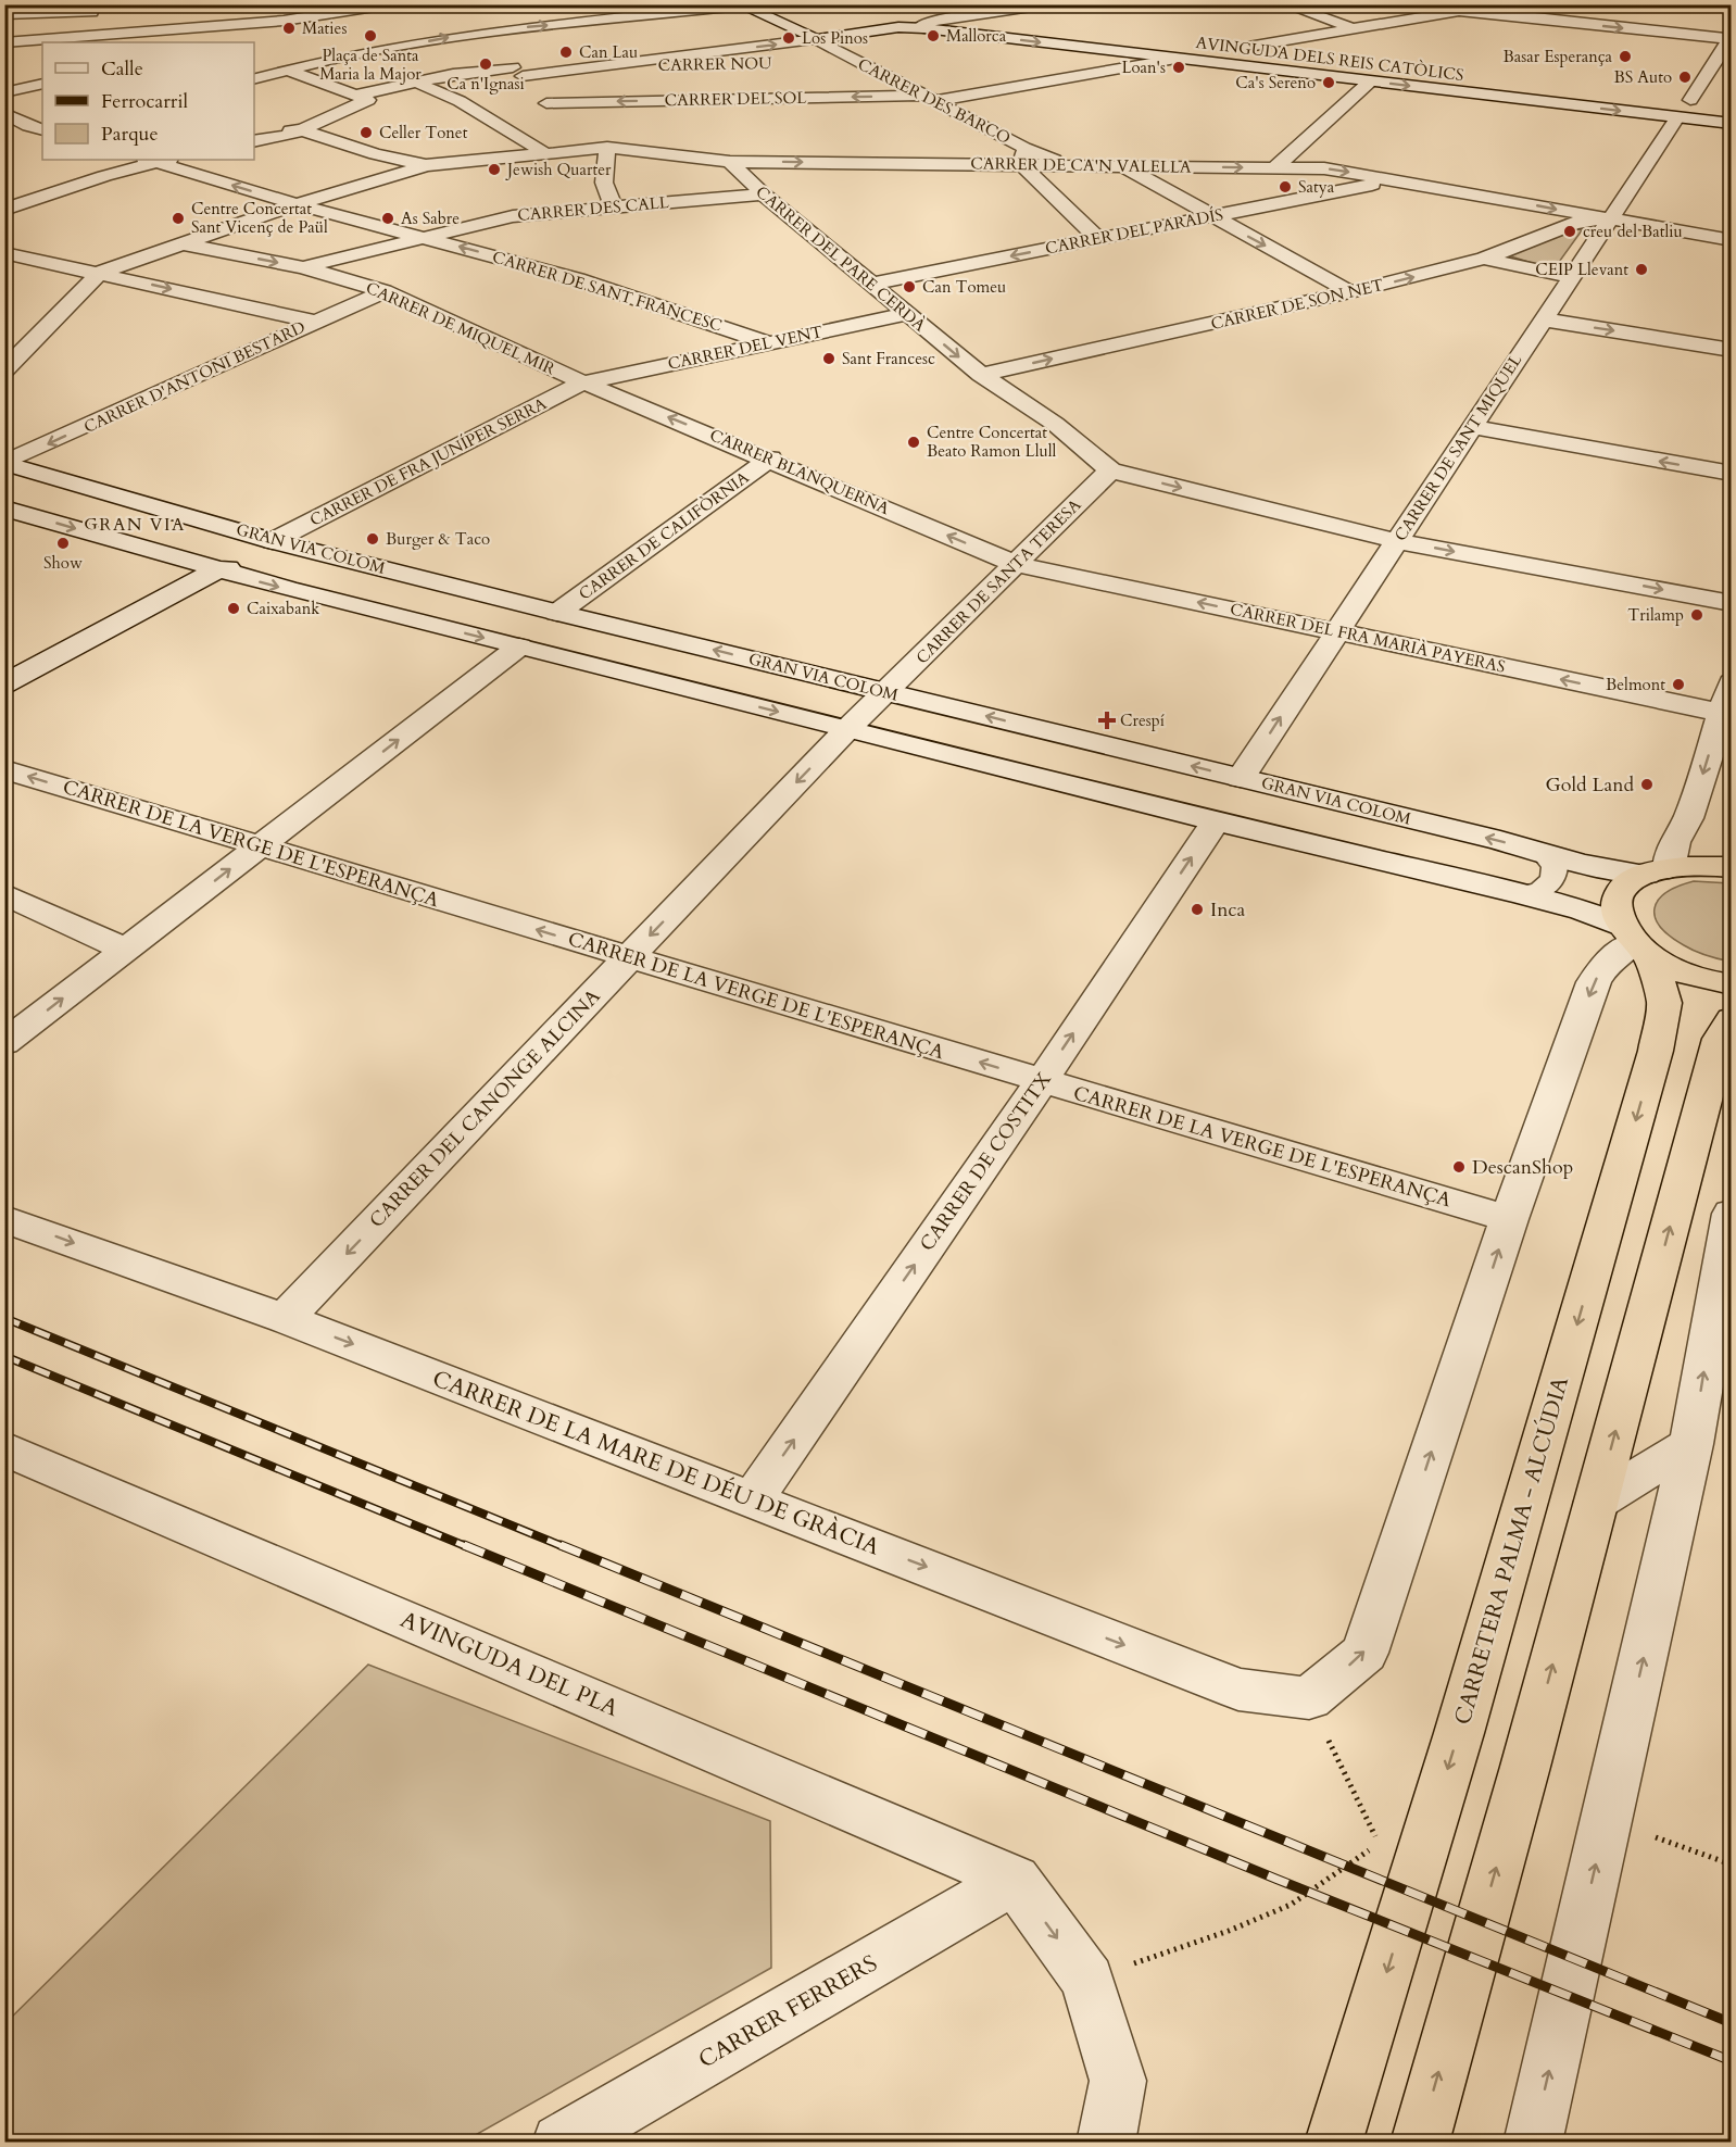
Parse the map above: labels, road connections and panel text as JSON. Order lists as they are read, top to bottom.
{
  "streets": {
    "highway": ["CARRETERA PALMA - ALCÚDIA"],
    "street": [
      "AVINGUDA DELS REIS CATÒLICS",
      "CARRER DEL SOL",
      "CARRER DES BARCO",
      "CARRER DE CA'N VALELLA",
      "CARRER DES CALL",
      "CARRER DEL PARADÍS",
      "CARRER DEL PARE CERDÀ",
      "CARRER DE SANT FRANCESC",
      "CARRER DE SON NET",
      "CARRER DE MIQUEL MIR",
      "CARRER DEL VENT",
      "CARRER D'ANTONI BESTARD",
      "CARRER DE SANT MIQUEL",
      "CARRER DE FRA JUNÍPER SERRA",
      "CARRER BLANQUERNA",
      "CARRER DE CALIFÒRNIA",
      "GRAN VIA COLOM",
      "CARRER DE SANTA TERESA",
      "CARRER DEL FRA MARIÀ PAYERAS",
      "CARRER DE LA VERGE DE L'ESPERANÇA",
      "CARRER DEL CANONGE ALCINA",
      "CARRER DE COSTITX",
      "CARRER DE LA MARE DE DÉU DE GRÀCIA",
      "AVINGUDA DEL PLA",
      "CARRER FERRERS"
    ]
  },
  "crossings": [
    ["AVINGUDA DELS REIS CATÒLICS", "CARRER DEL SOL"],
    ["AVINGUDA DELS REIS CATÒLICS", "CARRER DE SANT MIQUEL"],
    ["CARRER DEL SOL", "CARRER DES BARCO"],
    ["CARRER DES BARCO", "CARRER DE CA'N VALELLA"],
    ["CARRER DE CA'N VALELLA", "CARRER DEL PARADÍS"],
    ["CARRER DE CA'N VALELLA", "CARRER DEL PARE CERDÀ"],
    ["CARRER DE CA'N VALELLA", "CARRER DE SON NET"],
    ["CARRER DE CA'N VALELLA", "CARRER DE SANT MIQUEL"],
    ["CARRER DES CALL", "CARRER DEL PARE CERDÀ"],
    ["CARRER DES CALL", "CARRER DE SANT FRANCESC"],
    ["CARRER DES CALL", "CARRER DE MIQUEL MIR"],
    ["CARRER DEL PARADÍS", "CARRER DEL PARE CERDÀ"],
    ["CARRER DEL PARE CERDÀ", "CARRER DE SON NET"],
    ["CARRER DEL PARE CERDÀ", "CARRER DEL VENT"],
    ["CARRER DEL PARE CERDÀ", "CARRER DE SANTA TERESA"],
    ["CARRER DE SANT FRANCESC", "CARRER DEL VENT"],
    ["CARRER DE SON NET", "CARRER DE SANT MIQUEL"],
    ["CARRER DE MIQUEL MIR", "CARRER DEL VENT"],
    ["CARRER DE MIQUEL MIR", "CARRER D'ANTONI BESTARD"],
    ["CARRER DE MIQUEL MIR", "CARRER DE FRA JUNÍPER SERRA"],
    ["CARRER DE MIQUEL MIR", "CARRER BLANQUERNA"],
    ["CARRER DEL VENT", "CARRER DE FRA JUNÍPER SERRA"],
    ["CARRER DEL VENT", "CARRER BLANQUERNA"],
    ["CARRER D'ANTONI BESTARD", "GRAN VIA COLOM"],
    ["CARRER DE SANT MIQUEL", "GRAN VIA COLOM"],
    ["CARRER DE SANT MIQUEL", "CARRER DEL FRA MARIÀ PAYERAS"],
    ["CARRER DE FRA JUNÍPER SERRA", "CARRER BLANQUERNA"],
    ["CARRER DE FRA JUNÍPER SERRA", "GRAN VIA COLOM"],
    ["CARRER BLANQUERNA", "CARRER DE CALIFÒRNIA"],
    ["CARRER BLANQUERNA", "CARRER DE SANTA TERESA"],
    ["CARRER BLANQUERNA", "CARRER DEL FRA MARIÀ PAYERAS"],
    ["CARRER DE CALIFÒRNIA", "GRAN VIA COLOM"],
    ["GRAN VIA COLOM", "CARRER DE SANTA TERESA"],
    ["GRAN VIA COLOM", "CARRETERA PALMA - ALCÚDIA"],
    ["CARRER DE SANTA TERESA", "CARRER DEL FRA MARIÀ PAYERAS"],
    ["CARRER DE SANTA TERESA", "CARRER DEL CANONGE ALCINA"],
    ["CARRER DE LA VERGE DE L'ESPERANÇA", "CARRER DEL CANONGE ALCINA"],
    ["CARRER DE LA VERGE DE L'ESPERANÇA", "CARRER DE COSTITX"],
    ["CARRER DEL CANONGE ALCINA", "CARRER DE LA MARE DE DÉU DE GRÀCIA"],
    ["CARRER DE COSTITX", "CARRER DE LA MARE DE DÉU DE GRÀCIA"],
    ["AVINGUDA DEL PLA", "CARRER FERRERS"]
  ],
  "one_way": ["CARRER DEL CANONGE ALCINA", "CARRER DE COSTITX", "CARRER DE LA MARE DE DÉU DE GRÀCIA"],
  "districts": ["GRAN VIA"],
  "places": {
    "other": [
      "Maties",
      "Plaça de Santa Maria la Major",
      "Mallorca",
      "Los Pinos",
      "Can Lau",
      "Basar Esperança",
      "Ca n'Ignasi",
      "Loan's",
      "BS Auto",
      "Ca's Sereno",
      "Celler Tonet",
      "Jewish Quarter",
      "Satya",
      "Centre Concertat Sant Vicenç de Paül",
      "As Sabre",
      "creu del Batliu",
      "CEIP Llevant",
      "Can Tomeu",
      "Sant Francesc",
      "Centre Concertat Beato Ramon Llull",
      "Burger & Taco",
      "Show",
      "Caixabank",
      "Trilamp",
      "Belmont",
      "Gold Land",
      "Inca",
      "DescanShop"
    ],
    "health": ["Crespí"]
  },
  "legend": ["Calle", "Ferrocarril", "Parque"]
}
